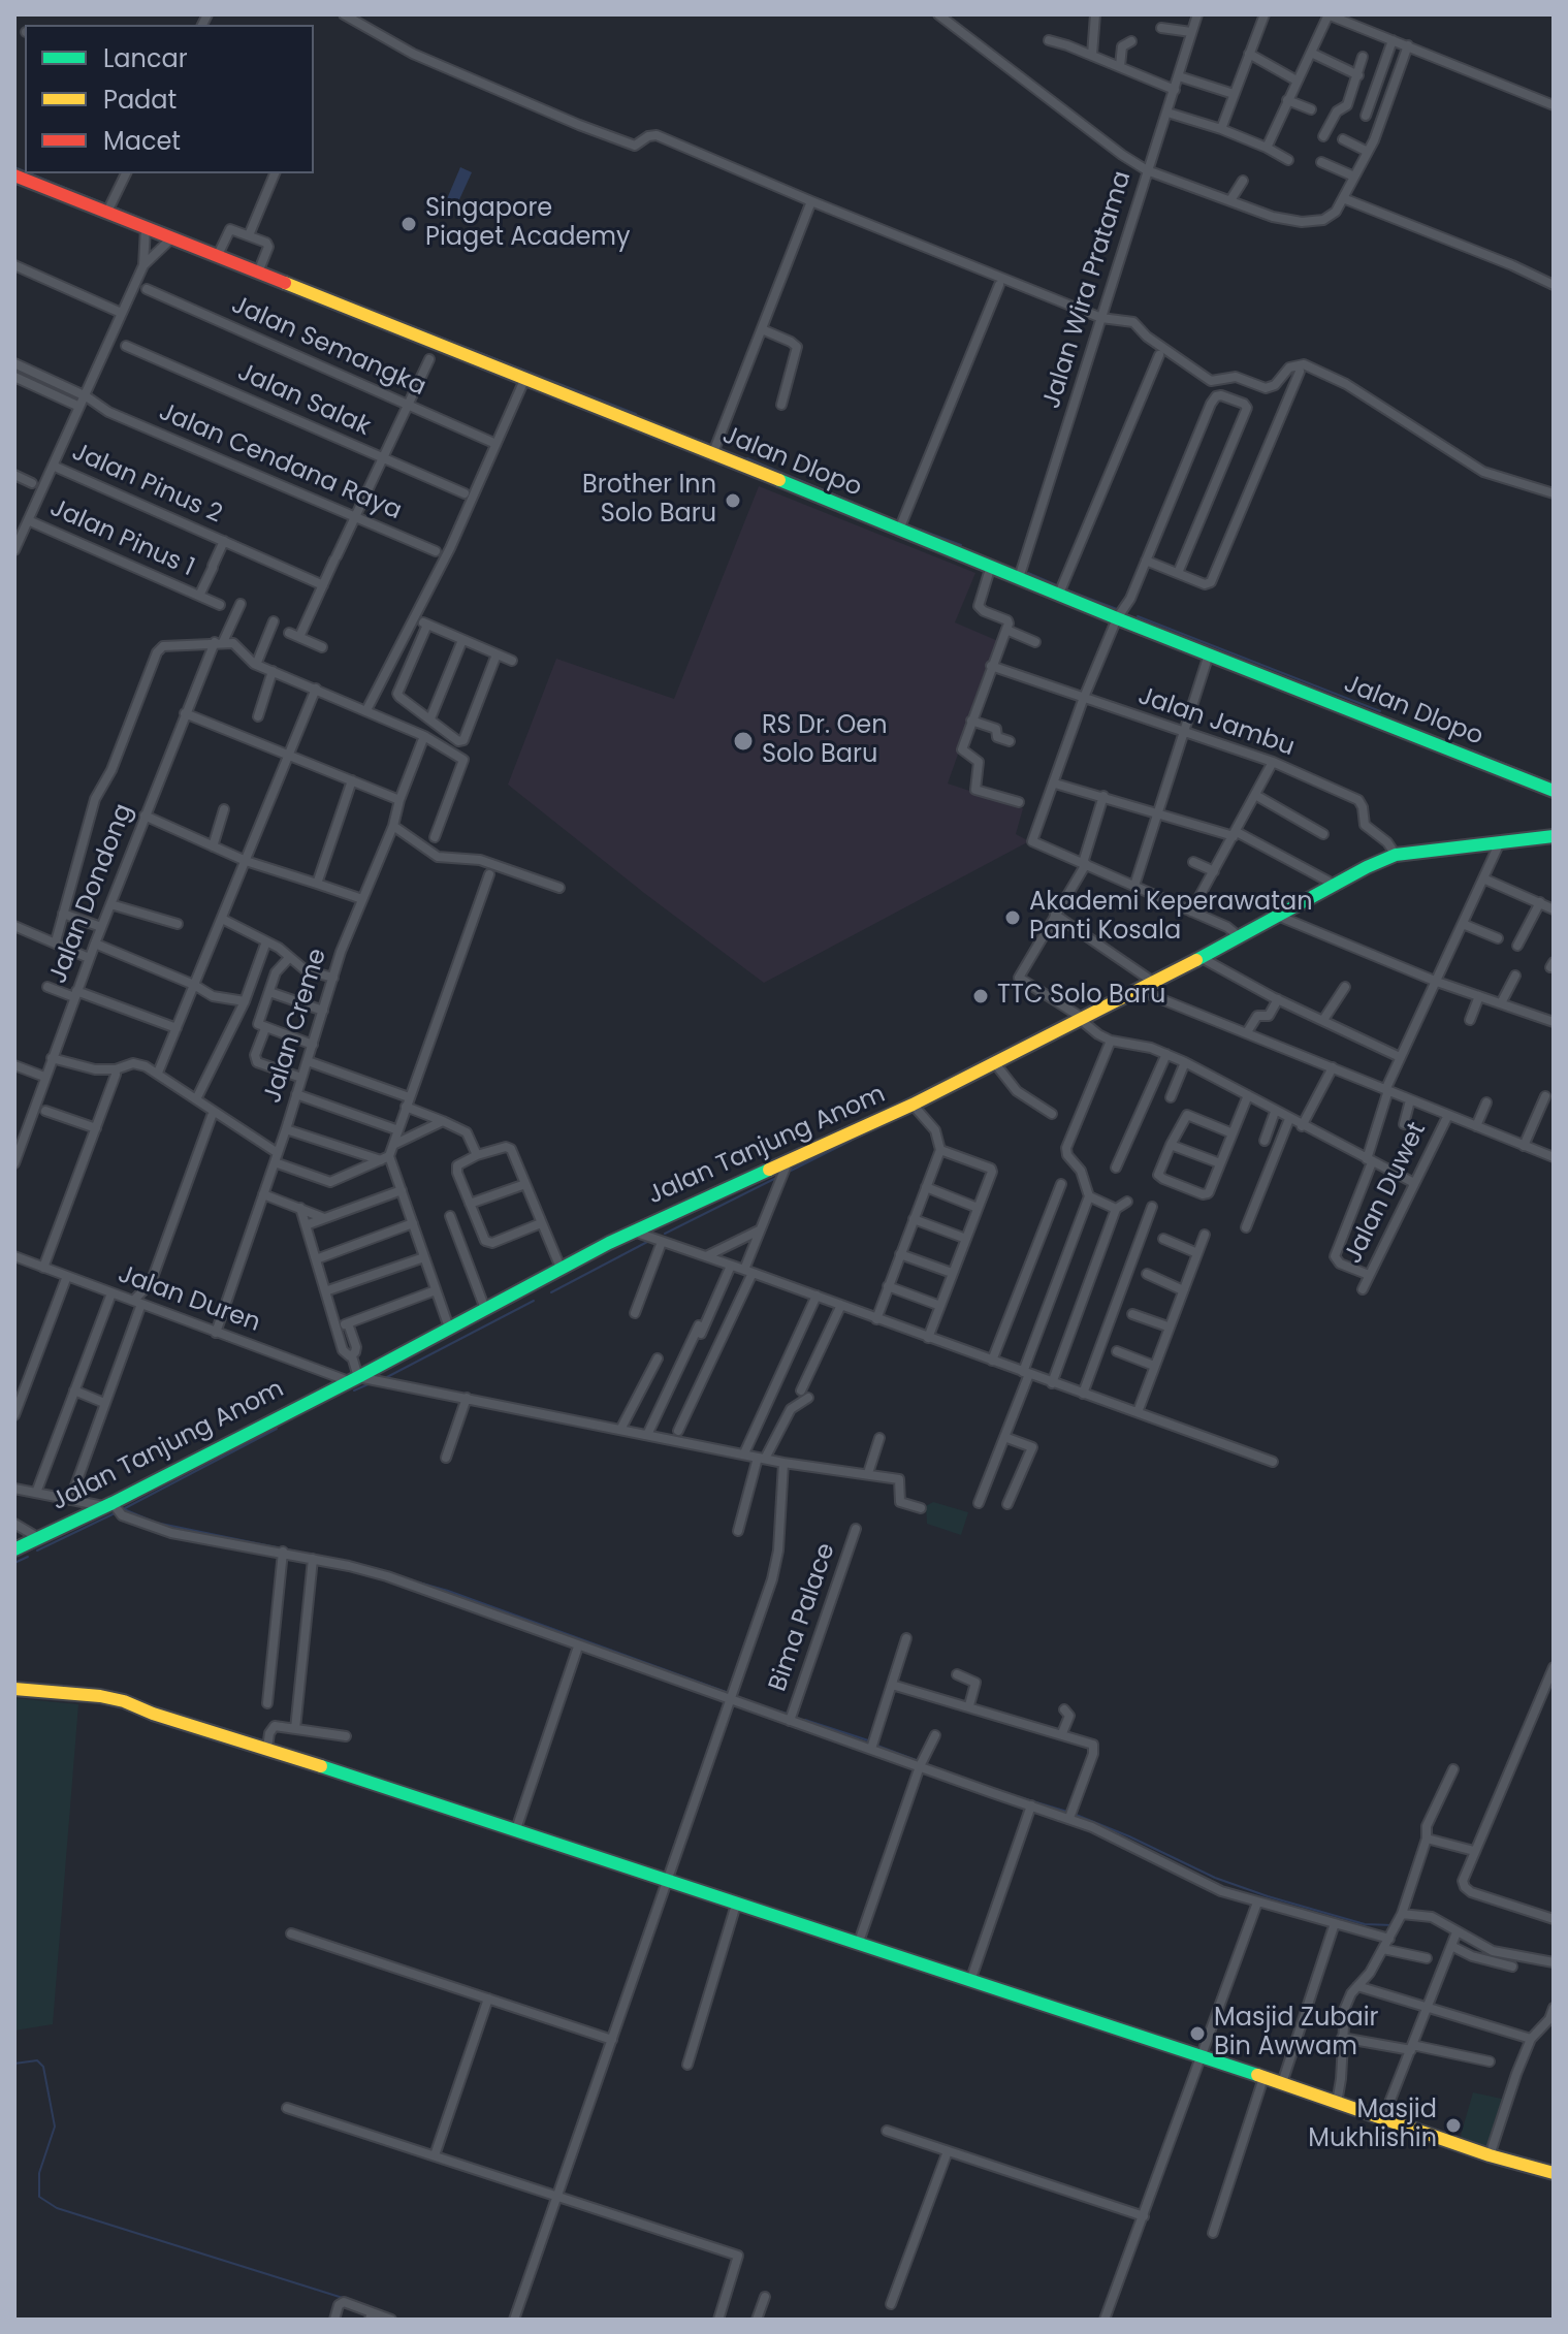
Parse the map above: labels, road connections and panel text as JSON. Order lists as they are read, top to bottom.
{
  "streets": {
    "street": [
      "Jalan Wira Pratama",
      "Jalan Semangka",
      "Jalan Salak",
      "Jalan Cendana Raya",
      "Jalan Dlopo",
      "Jalan Pinus 2",
      "Jalan Pinus 1",
      "Jalan Jambu",
      "Jalan Dondong",
      "Jalan Creme",
      "Jalan Tanjung Anom",
      "Jalan Duwet",
      "Jalan Duren",
      "Bima Palace"
    ]
  },
  "crossings": [
    ["Jalan Wira Pratama", "Jalan Dlopo"],
    ["Jalan Pinus 2", "Jalan Pinus 1"],
    ["Jalan Jambu", "Jalan Tanjung Anom"],
    ["Jalan Creme", "Jalan Duren"],
    ["Jalan Tanjung Anom", "Jalan Duren"]
  ],
  "places": [
    "Singapore Piaget Academy",
    "Brother Inn Solo Baru",
    "RS Dr. Oen Solo Baru",
    "Akademi Keperawatan Panti Kosala",
    "TTC Solo Baru",
    "Masjid Zubair Bin Awwam",
    "Masjid Mukhlishin"
  ],
  "legend": ["Lancar", "Padat", "Macet"]
}
